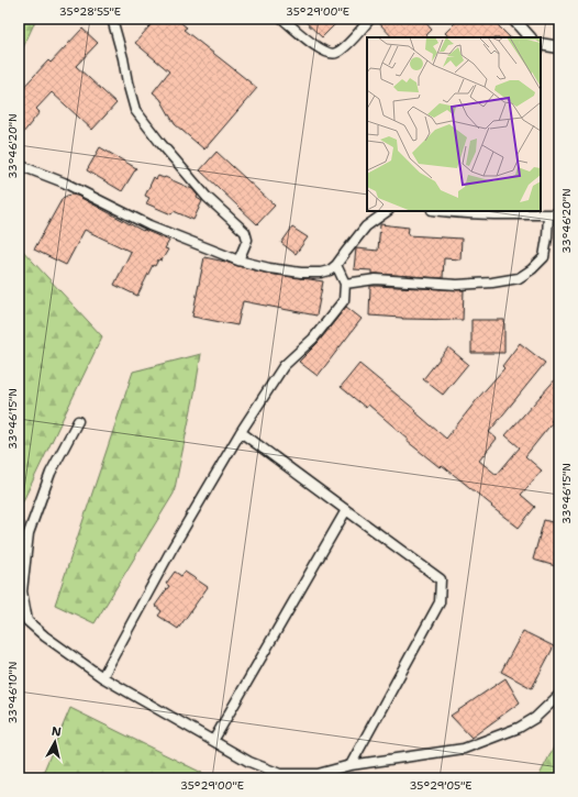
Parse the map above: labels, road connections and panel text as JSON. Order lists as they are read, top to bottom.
{
  "north": "top",
  "coordinates": [
    "35°28'55\"E",
    "35°29'00\"E",
    "33°46'20\"N",
    "33°46'15\"N",
    "33°46'10\"N",
    "35°29'05\"E"
  ]
}
